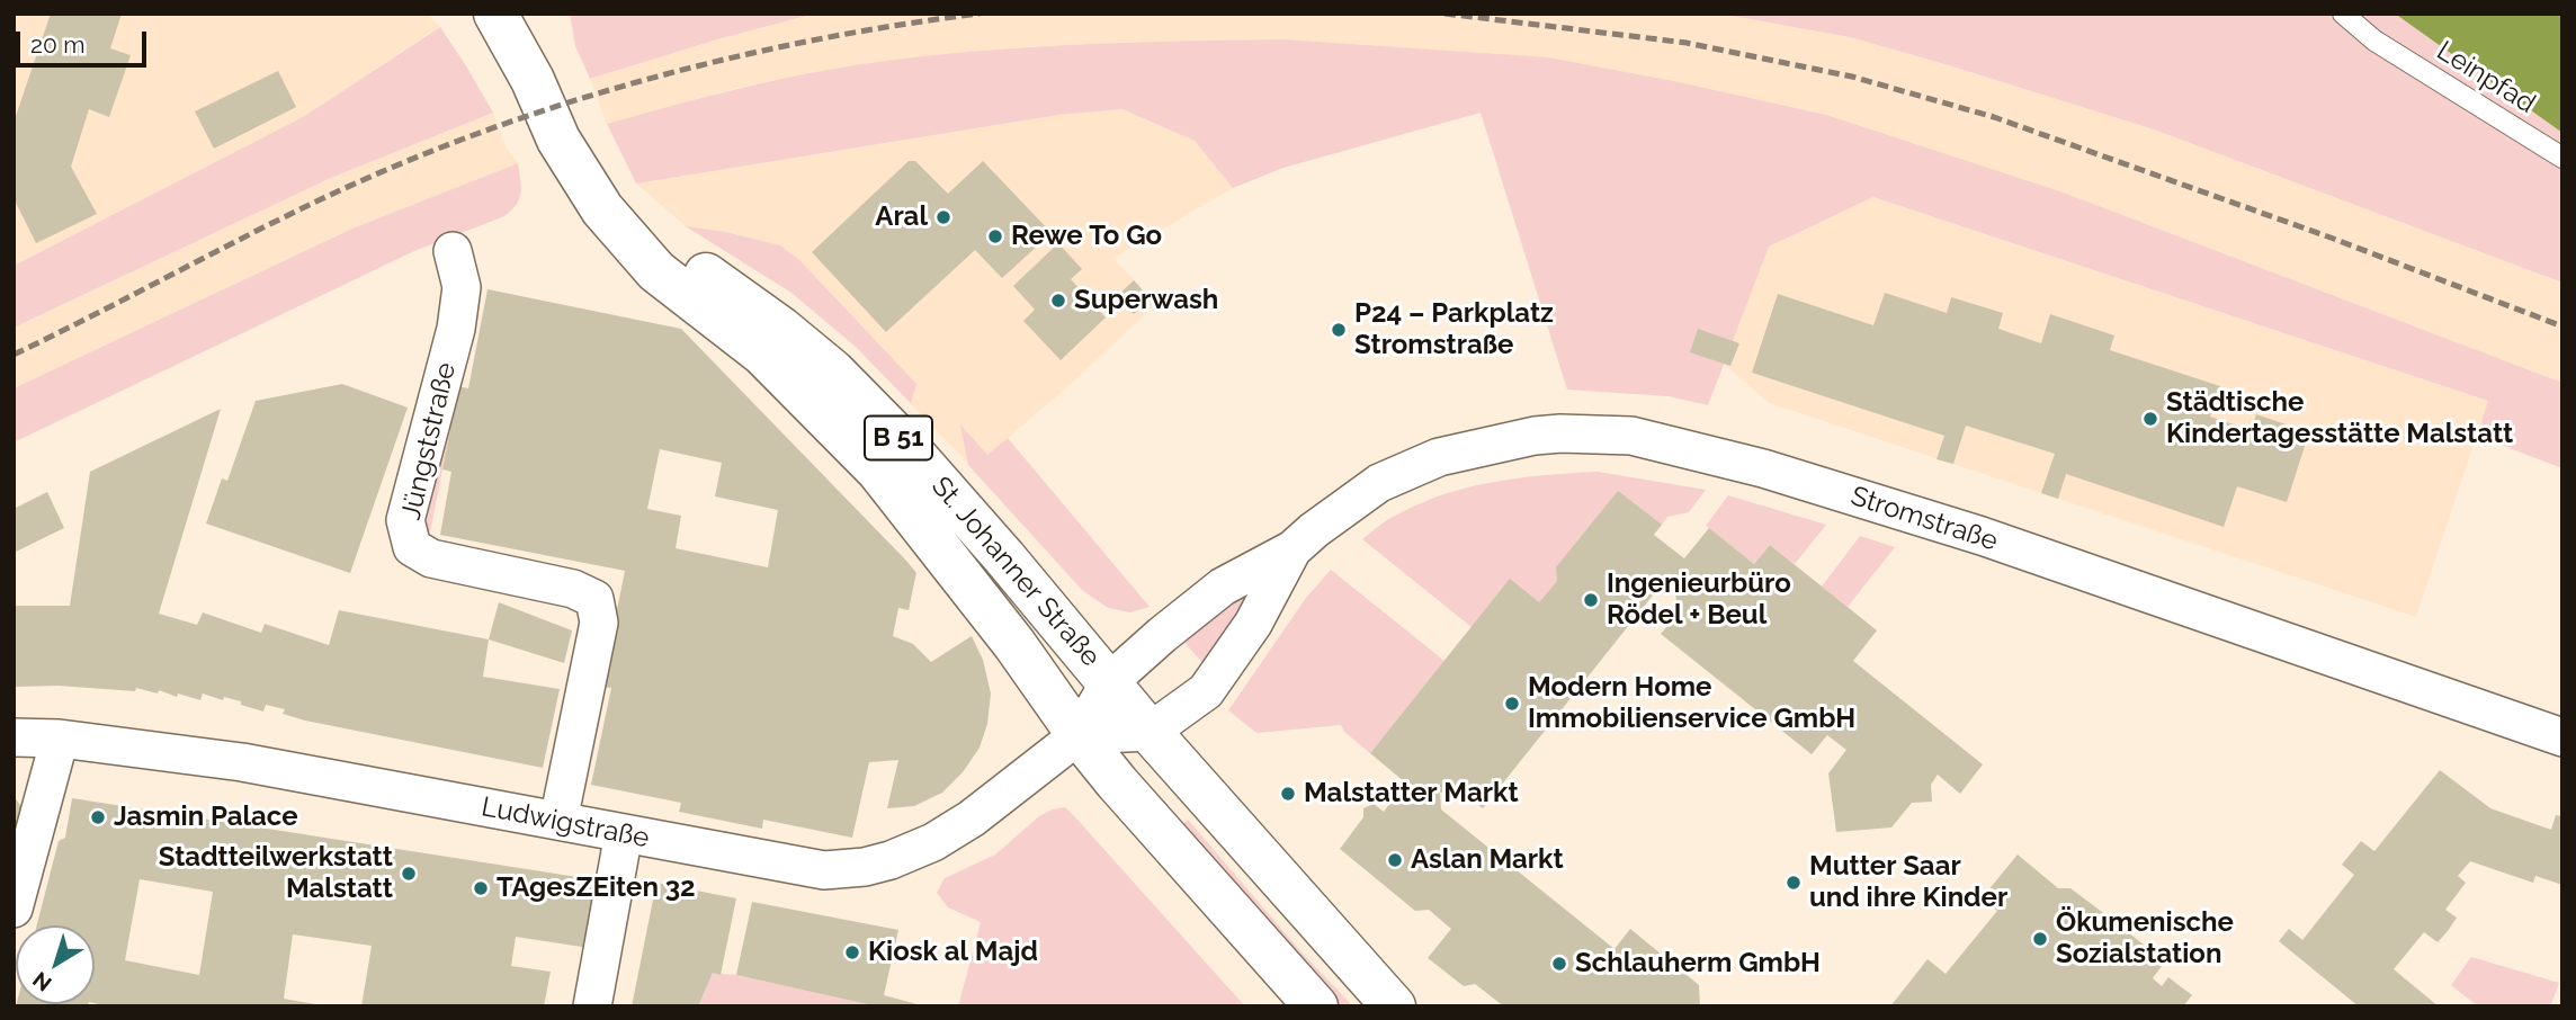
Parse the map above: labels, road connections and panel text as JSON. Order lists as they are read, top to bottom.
{
  "streets": {
    "main road": ["B 51", "St. Johanner Straße"],
    "street": ["Jüngststraße", "Stromstraße", "Ludwigstraße"],
    "lane": ["Leinpfad"]
  },
  "crossings": [
    ["Jüngststraße", "Ludwigstraße"],
    ["Stromstraße", "St. Johanner Straße"],
    ["Stromstraße", "Ludwigstraße"],
    ["St. Johanner Straße", "Ludwigstraße"]
  ],
  "places": [
    "Aral",
    "Rewe To Go",
    "Superwash",
    "P24 – Parkplatz Stromstraße",
    "Städtische Kindertagesstätte Malstatt",
    "Ingenieurbüro Rödel + Beul",
    "Modern Home Immobilienservice GmbH",
    "Malstatter Markt",
    "Jasmin Palace",
    "Aslan Markt",
    "Stadtteilwerkstatt Malstatt",
    "Mutter Saar und ihre Kinder",
    "TAgesZEiten 32",
    "Ökumenische Sozialstation",
    "Kiosk al Majd",
    "Schlauherm GmbH"
  ],
  "scale_bar": "20 m",
  "north": "bottom left"
}
